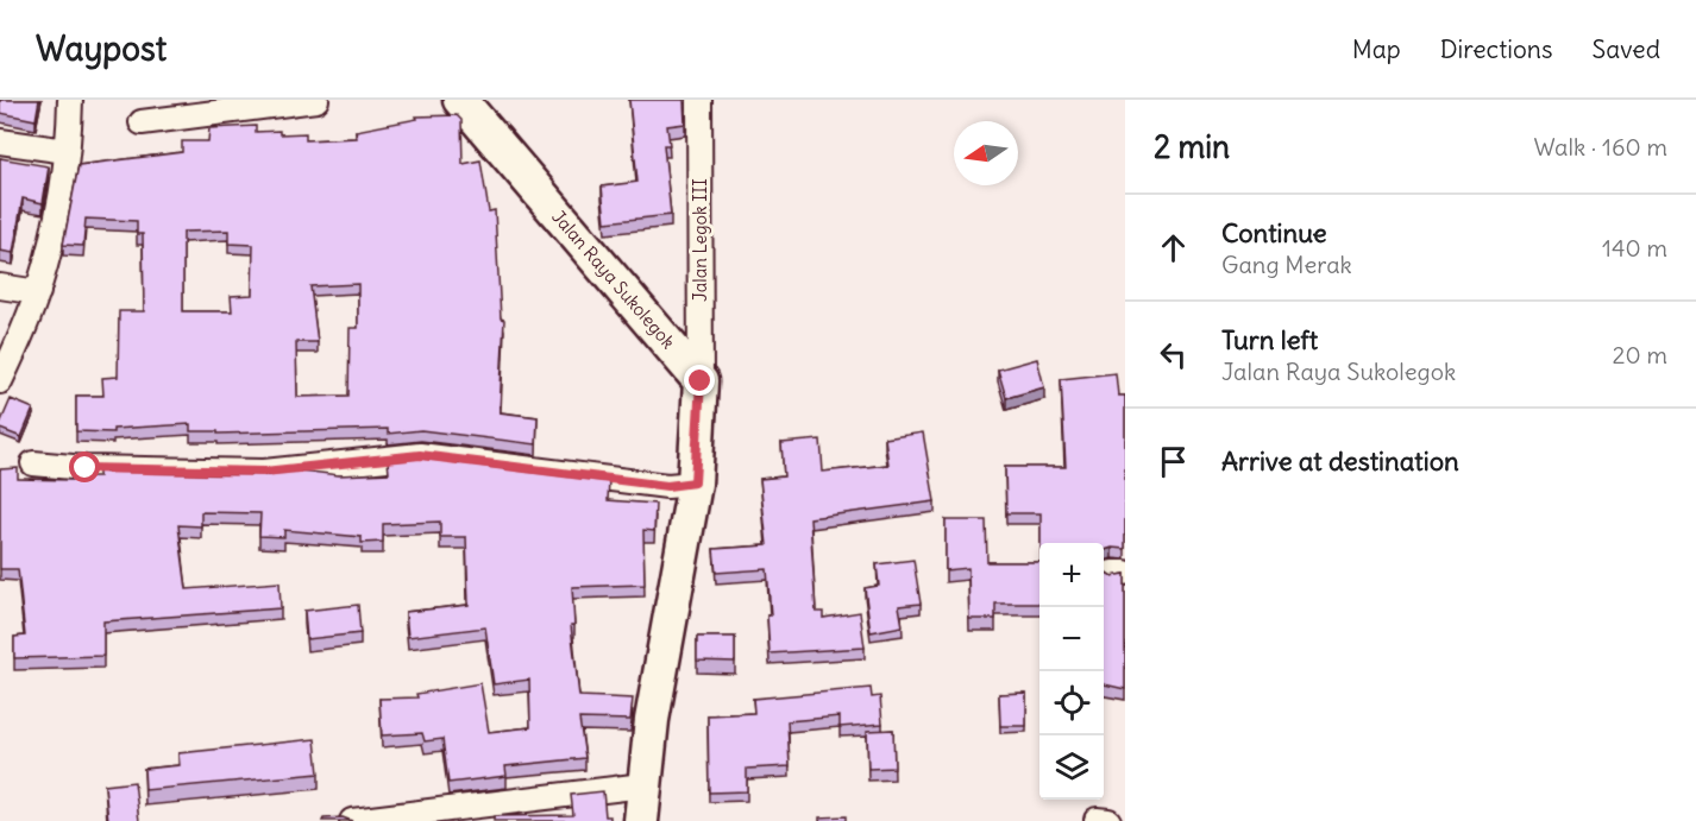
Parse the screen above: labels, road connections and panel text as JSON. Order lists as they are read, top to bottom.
{
  "streets": {
    "street": ["Jalan Legok III", "Jalan Raya Sukolegok"]
  },
  "crossings": [
    ["Jalan Legok III", "Jalan Raya Sukolegok"]
  ],
  "north": "left",
  "page": {
    "header": "Waypost",
    "nav": ["Map", "Directions", "Saved"],
    "heading": ["2 min", "Walk · 160 m"],
    "list": [
      ["Continue", "Gang Merak", "140 m"],
      ["Turn left", "Jalan Raya Sukolegok", "20 m"],
      "Arrive at destination"
    ],
    "map_buttons": ["+", "−"]
  }
}
